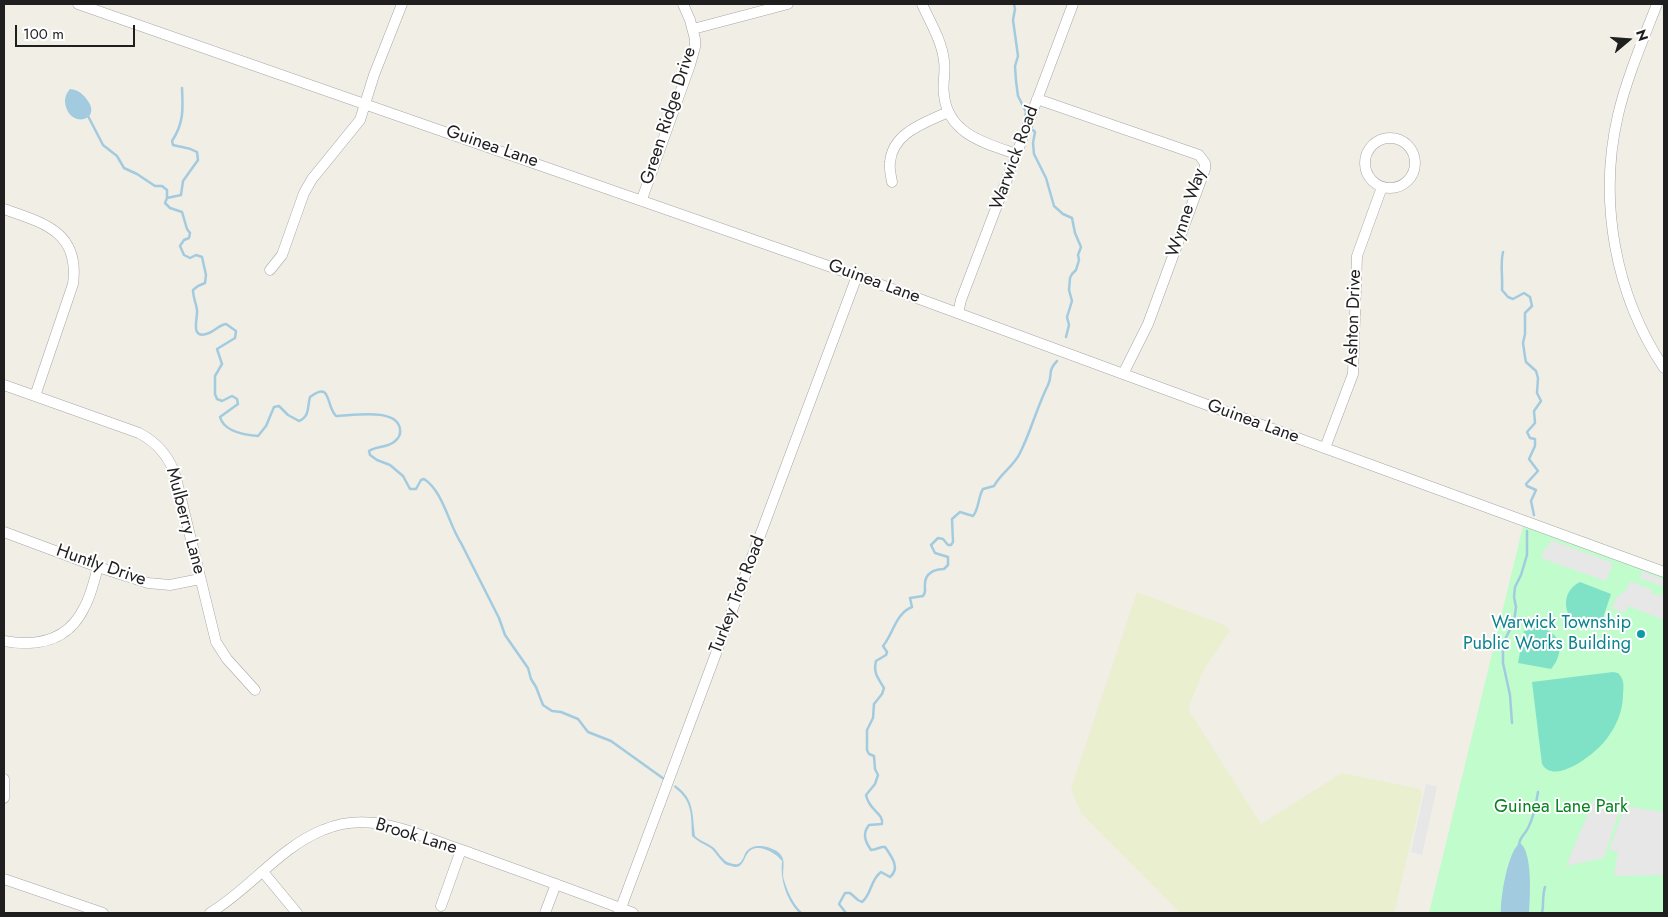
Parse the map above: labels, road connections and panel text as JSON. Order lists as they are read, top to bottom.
{
  "streets": {
    "street": [
      "Green Ridge Drive",
      "Guinea Lane",
      "Warwick Road",
      "Wynne Way",
      "Ashton Drive",
      "Mulberry Lane",
      "Huntly Drive",
      "Turkey Trot Road",
      "Brook Lane"
    ]
  },
  "crossings": [
    ["Green Ridge Drive", "Guinea Lane"],
    ["Guinea Lane", "Warwick Road"],
    ["Guinea Lane", "Wynne Way"],
    ["Guinea Lane", "Ashton Drive"],
    ["Guinea Lane", "Turkey Trot Road"],
    ["Warwick Road", "Wynne Way"],
    ["Mulberry Lane", "Huntly Drive"],
    ["Turkey Trot Road", "Brook Lane"]
  ],
  "parks": ["Guinea Lane Park"],
  "places": ["Warwick Township Public Works Building"],
  "scale_bar": "100 m",
  "north": "right"
}
